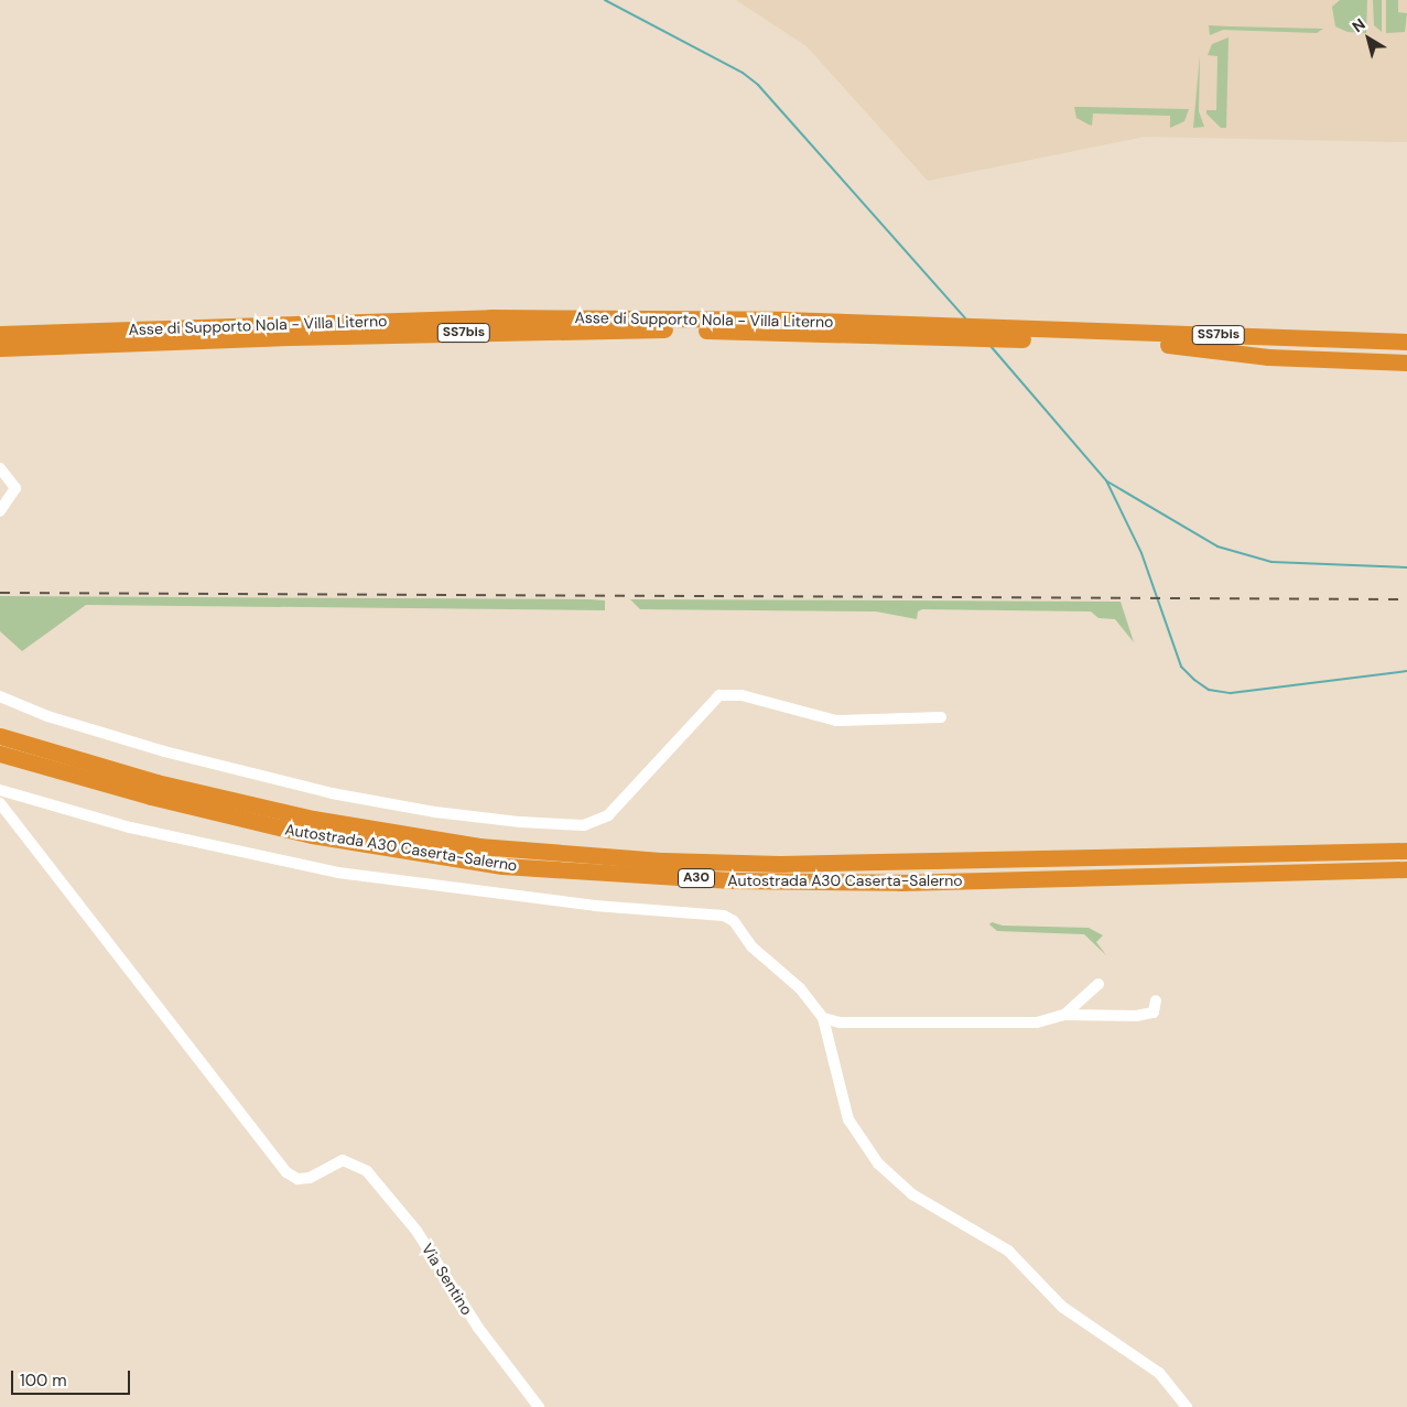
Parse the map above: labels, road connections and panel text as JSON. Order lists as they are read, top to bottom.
{
  "streets": {
    "highway": [
      "Asse di Supporto Nola - Villa Literno",
      "SS7bis",
      "Autostrada A30 Caserta-Salerno",
      "A30"
    ],
    "street": ["Via Sentino"]
  },
  "scale_bar": "100 m",
  "north": "top left"
}
